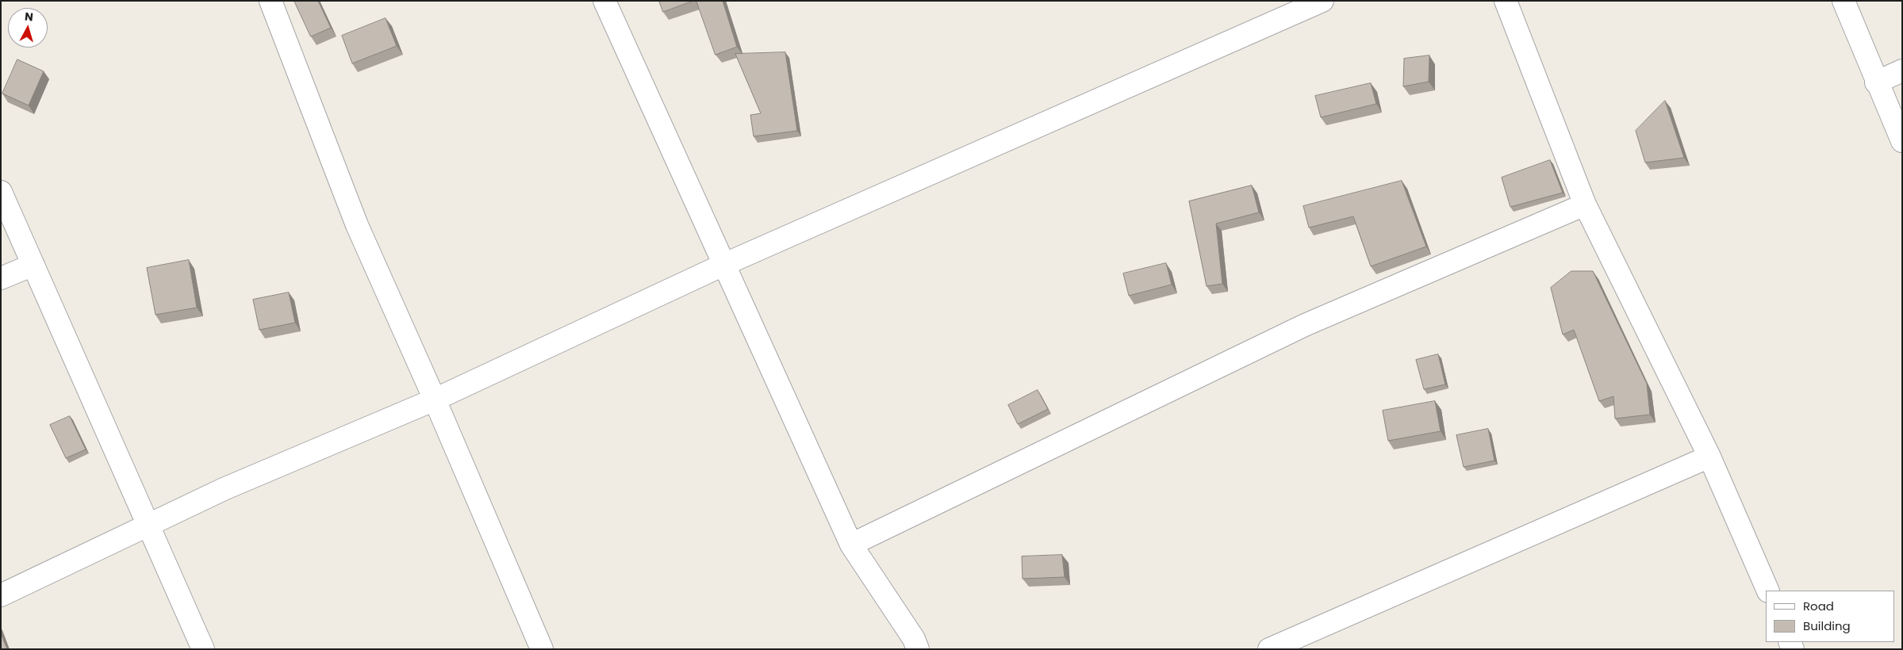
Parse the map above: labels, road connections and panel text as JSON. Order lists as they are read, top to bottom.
{
  "legend": ["Road", "Building"],
  "north": "top"
}
